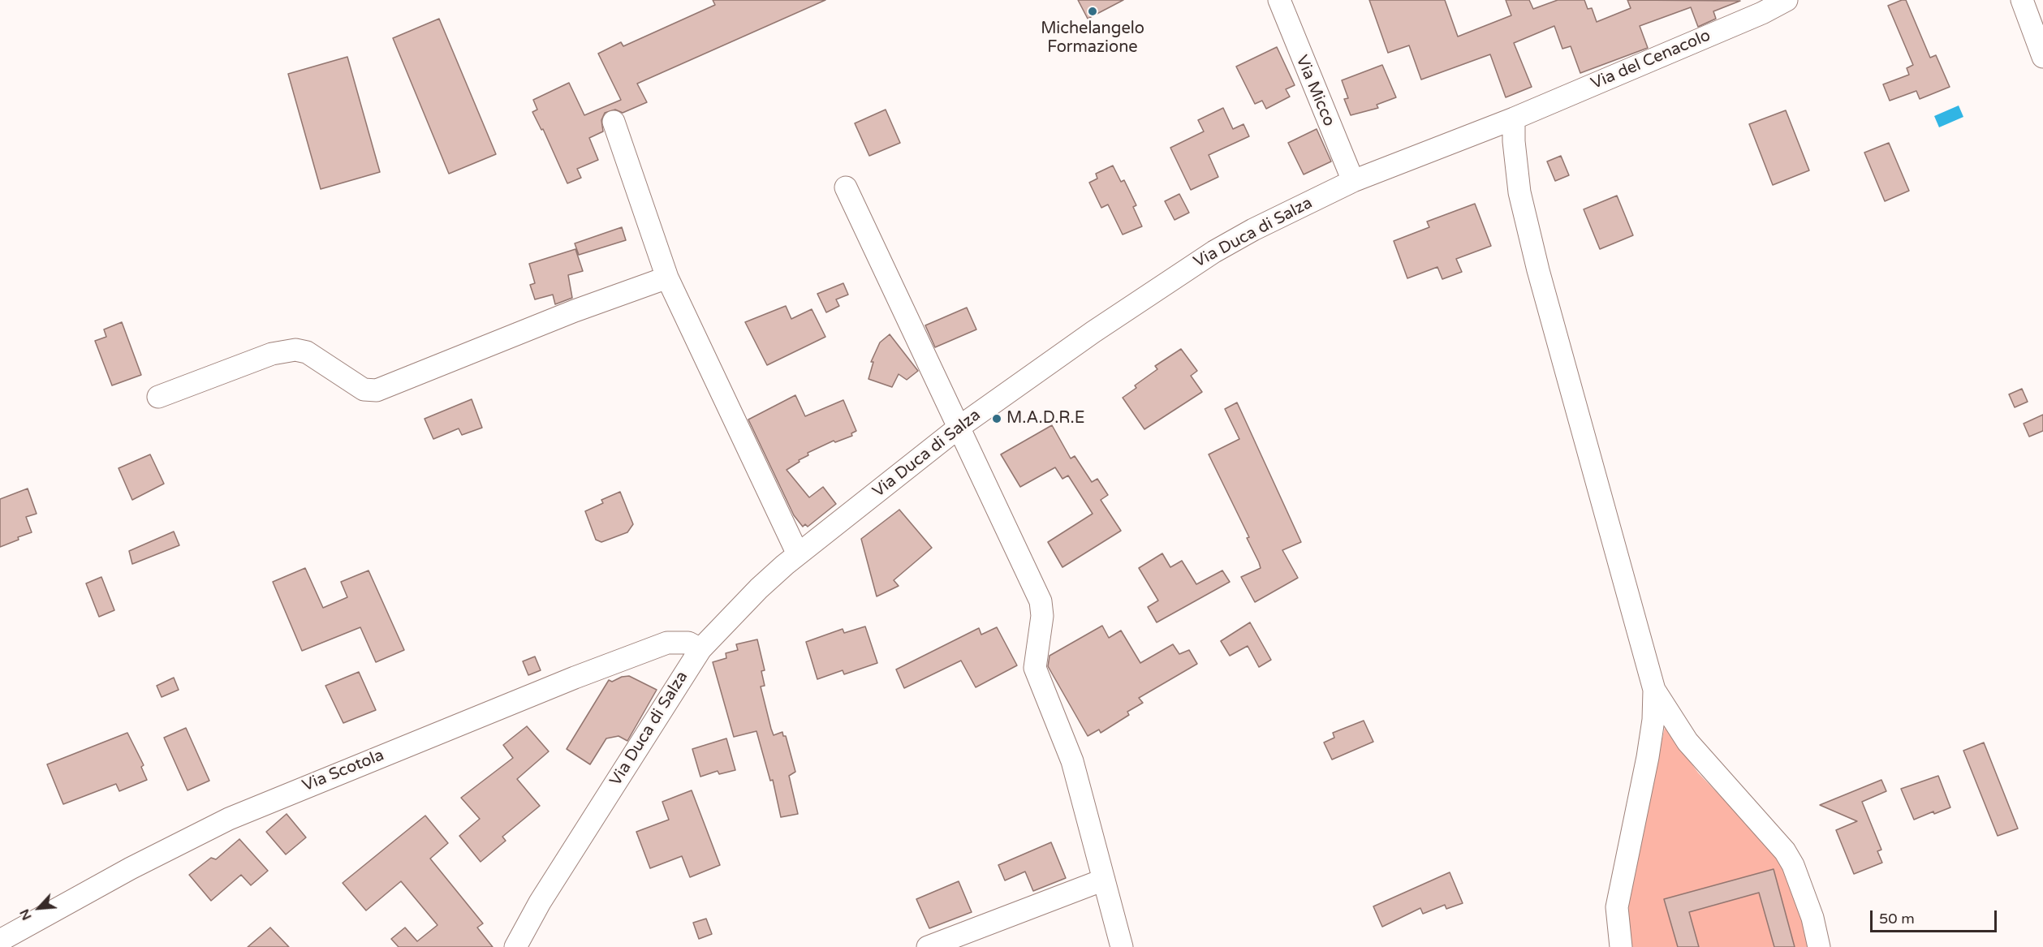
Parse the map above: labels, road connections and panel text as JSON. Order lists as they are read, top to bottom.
{
  "streets": {
    "street": [
      "Via del Cenacolo",
      "Via Micco",
      "Via Duca di Salza",
      "Via Scotola"
    ]
  },
  "crossings": [
    ["Via del Cenacolo", "Via Duca di Salza"],
    ["Via Micco", "Via Duca di Salza"],
    ["Via Duca di Salza", "Via Scotola"]
  ],
  "places": ["Michelangelo Formazione", "M.A.D.R.E"],
  "scale_bar": "50 m",
  "north": "bottom left"
}
